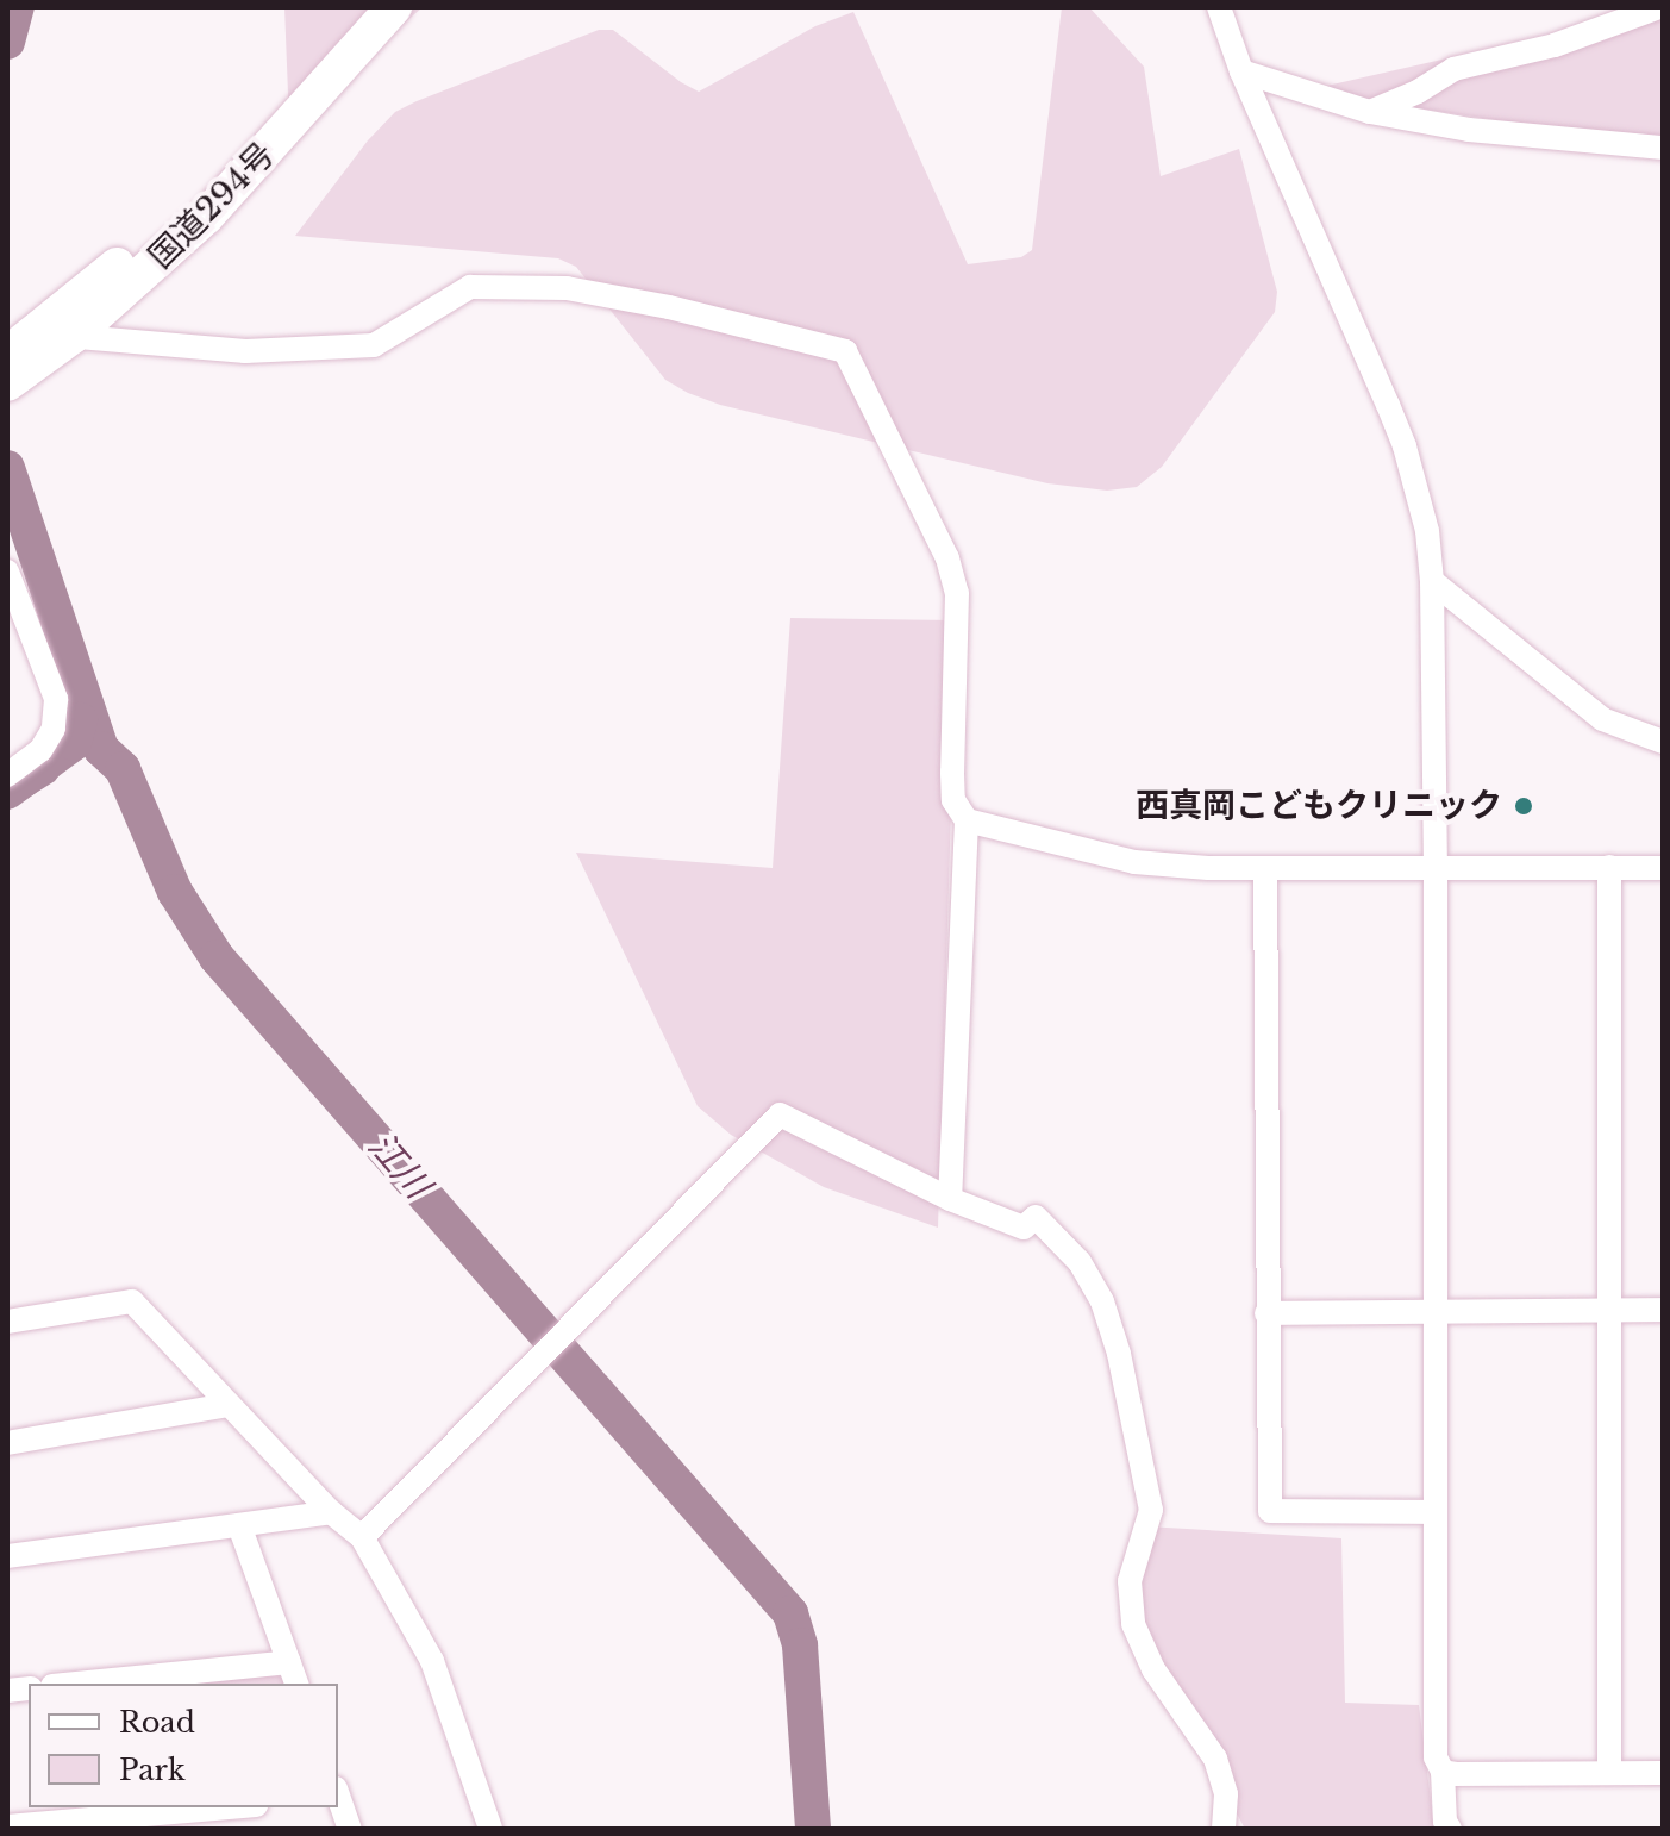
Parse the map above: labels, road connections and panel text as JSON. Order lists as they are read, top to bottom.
{
  "streets": {
    "highway": ["国道294号"]
  },
  "water": ["江川"],
  "places": ["西真岡こどもクリニック"],
  "legend": ["Road", "Park"]
}
